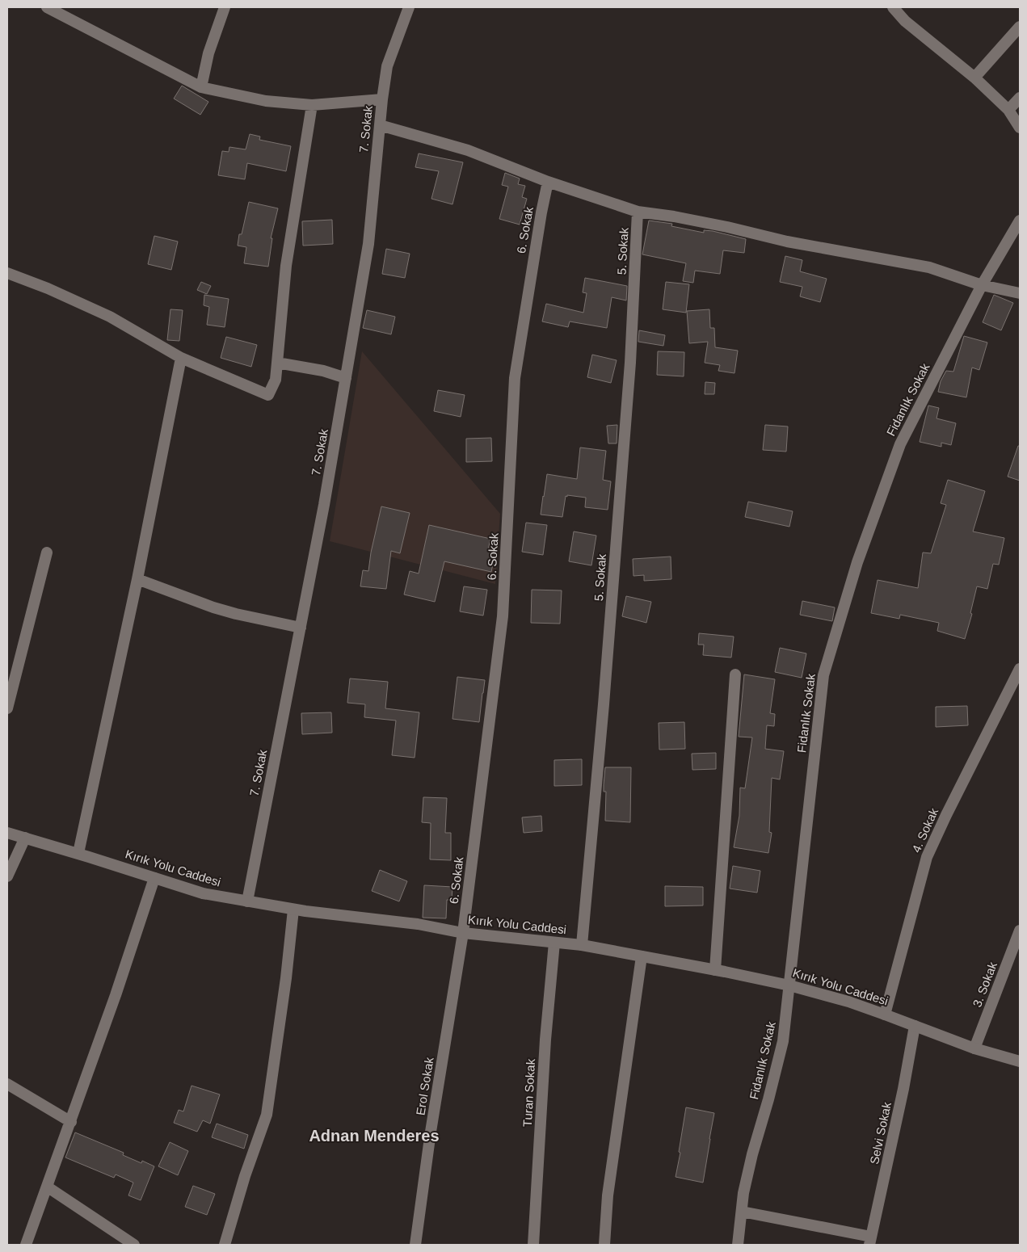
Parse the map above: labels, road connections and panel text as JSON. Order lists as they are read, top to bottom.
{
  "streets": {
    "street": [
      "7. Sokak",
      "6. Sokak",
      "5. Sokak",
      "Fidanlık Sokak",
      "4. Sokak",
      "Kırık Yolu Caddesi",
      "3. Sokak",
      "Erol Sokak",
      "Turan Sokak",
      "Selvi Sokak"
    ]
  },
  "crossings": [
    ["7. Sokak", "Kırık Yolu Caddesi"],
    ["6. Sokak", "Kırık Yolu Caddesi"],
    ["6. Sokak", "Erol Sokak"],
    ["5. Sokak", "Kırık Yolu Caddesi"],
    ["Fidanlık Sokak", "Kırık Yolu Caddesi"],
    ["4. Sokak", "Kırık Yolu Caddesi"],
    ["Kırık Yolu Caddesi", "3. Sokak"],
    ["Kırık Yolu Caddesi", "Erol Sokak"],
    ["Kırık Yolu Caddesi", "Turan Sokak"],
    ["Kırık Yolu Caddesi", "Selvi Sokak"]
  ],
  "districts": ["Adnan Menderes"]
}
